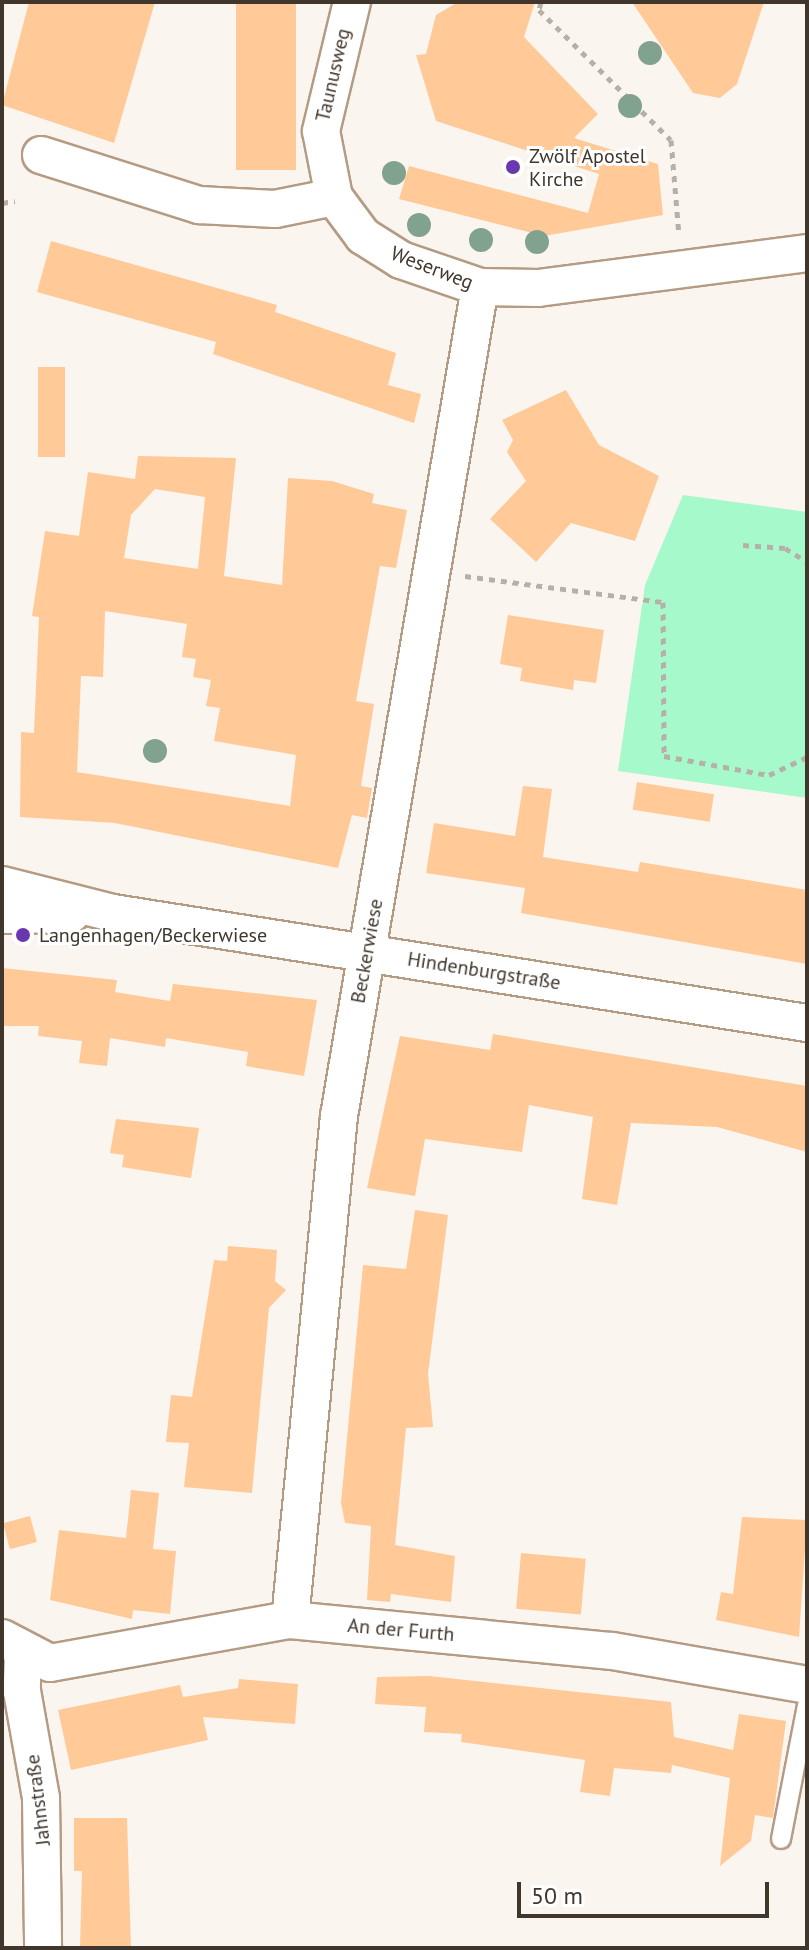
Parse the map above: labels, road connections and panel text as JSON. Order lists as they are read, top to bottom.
{
  "streets": {
    "street": [
      "Taunusweg",
      "Weserweg",
      "Beckerwiese",
      "Hindenburgstraße",
      "An der Furth",
      "Jahnstraße"
    ]
  },
  "crossings": [
    ["Taunusweg", "Weserweg"],
    ["Weserweg", "Beckerwiese"],
    ["Beckerwiese", "Hindenburgstraße"],
    ["Beckerwiese", "An der Furth"],
    ["An der Furth", "Jahnstraße"]
  ],
  "places": ["Zwölf Apostel Kirche", "Langenhagen/Beckerwiese"],
  "scale_bar": "50 m"
}
